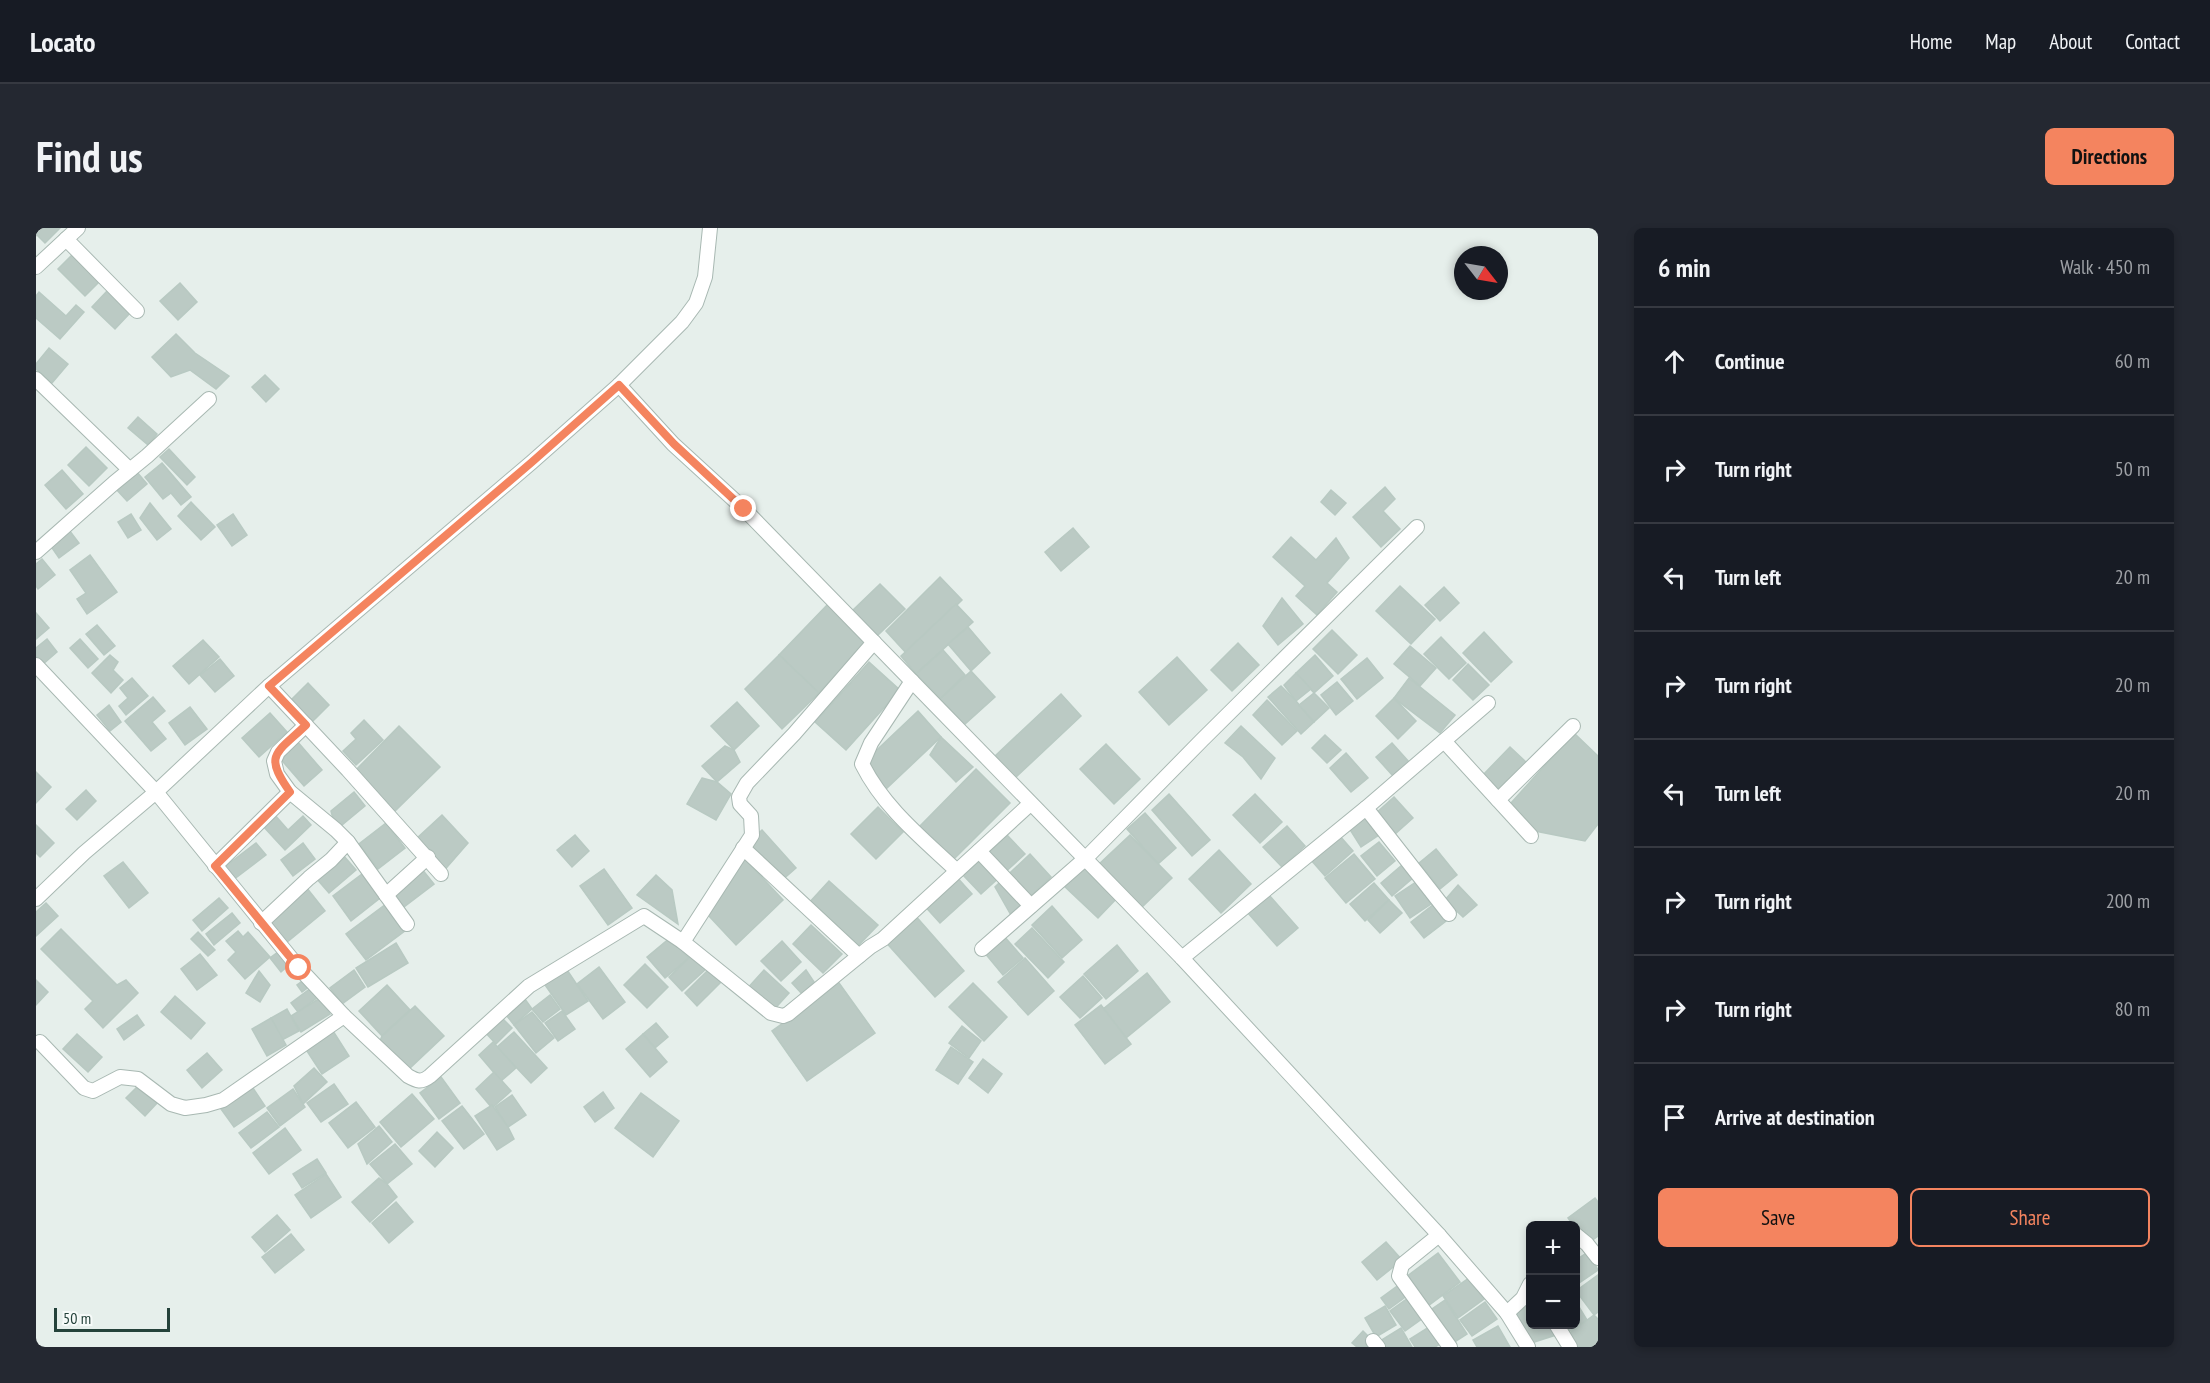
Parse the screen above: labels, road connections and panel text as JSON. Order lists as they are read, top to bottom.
{
  "scale_bar": "50 m",
  "north": "bottom right",
  "page": {
    "header": "Locato",
    "nav": [
      "Home",
      "Map",
      "About",
      "Contact"
    ],
    "buttons": [
      "Directions",
      ["Save", "Share"]
    ],
    "title": "Find us",
    "heading": ["6 min", "Walk · 450 m"],
    "list": [
      ["Continue", "60 m"],
      ["Turn right", "50 m"],
      ["Turn left", "20 m"],
      ["Turn right", "20 m"],
      ["Turn left", "20 m"],
      ["Turn right", "200 m"],
      ["Turn right", "80 m"],
      "Arrive at destination"
    ],
    "map_buttons": ["+", "−"],
    "scale": "50 m"
  }
}
